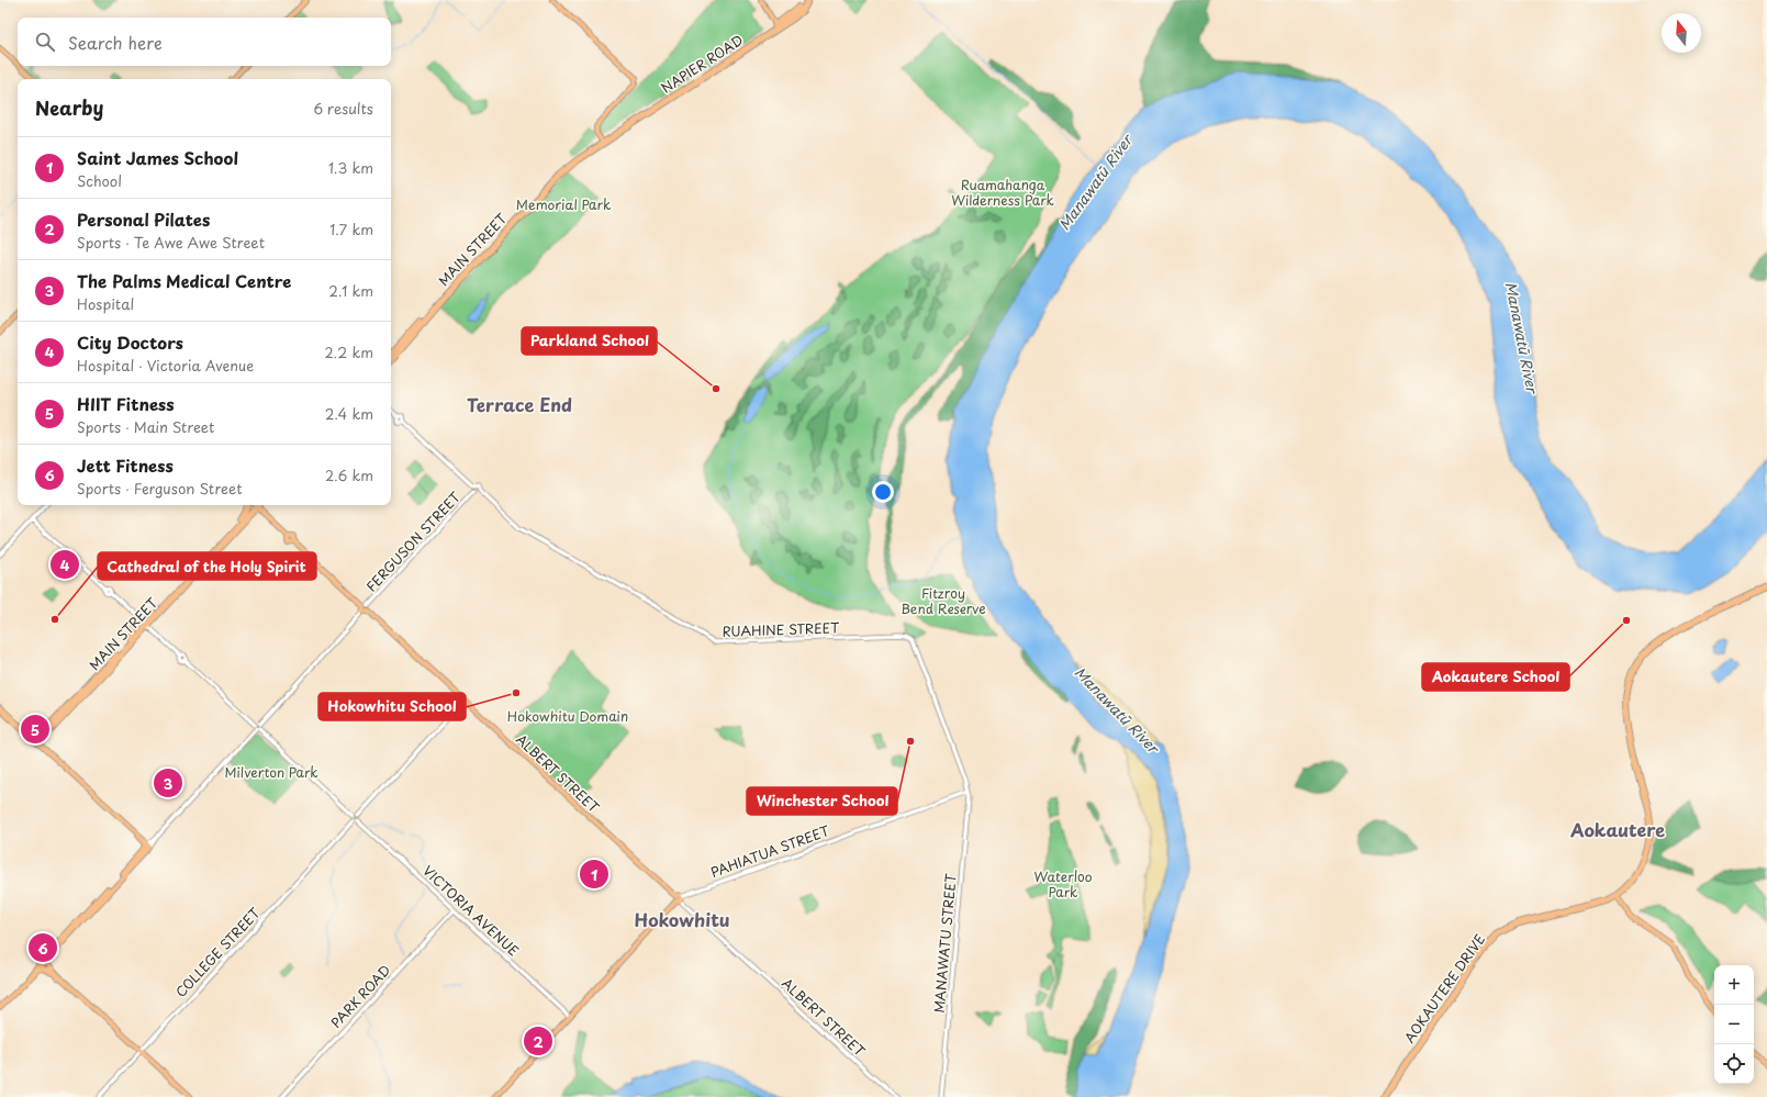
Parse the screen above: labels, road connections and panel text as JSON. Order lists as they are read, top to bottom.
{
  "streets": {
    "highway": ["NAPIER ROAD", "MAIN STREET", "AOKAUTERE DRIVE"],
    "main road": ["FERGUSON STREET", "ALBERT STREET"],
    "street": [
      "RUAHINE STREET",
      "PAHIATUA STREET",
      "VICTORIA AVENUE",
      "MANAWATU STREET",
      "COLLEGE STREET",
      "PARK ROAD"
    ]
  },
  "crossings": [
    ["NAPIER ROAD", "MAIN STREET"],
    ["FERGUSON STREET", "ALBERT STREET"],
    ["RUAHINE STREET", "PAHIATUA STREET"],
    ["RUAHINE STREET", "MANAWATU STREET"],
    ["ALBERT STREET", "PAHIATUA STREET"],
    ["PAHIATUA STREET", "MANAWATU STREET"],
    ["VICTORIA AVENUE", "PARK ROAD"]
  ],
  "districts": ["Terrace End", "Aokautere", "Hokowhitu"],
  "water": ["Manawatū River"],
  "parks": [
    "Ruamahanga Wilderness Park",
    "Memorial Park",
    "Fitzroy Bend Reserve",
    "Hokowhitu Domain",
    "Milverton Park",
    "Waterloo Park"
  ],
  "places": [
    "Parkland School",
    "Cathedral of the Holy Spirit",
    "Aokautere School",
    "Hokowhitu School",
    "Winchester School"
  ],
  "north": "top",
  "page": {
    "search": "Search here",
    "heading": ["Nearby", "6 results"],
    "list": [
      {
        "mark": "1",
        "name": "Saint James School",
        "note": "School",
        "value": "1.3 km"
      },
      {
        "mark": "2",
        "name": "Personal Pilates",
        "note": "Sports · Te Awe Awe Street",
        "value": "1.7 km"
      },
      {
        "mark": "3",
        "name": "The Palms Medical Centre",
        "note": "Hospital",
        "value": "2.1 km"
      },
      {
        "mark": "4",
        "name": "City Doctors",
        "note": "Hospital · Victoria Avenue",
        "value": "2.2 km"
      },
      {
        "mark": "5",
        "name": "HIIT Fitness",
        "note": "Sports · Main Street",
        "value": "2.4 km"
      },
      {
        "mark": "6",
        "name": "Jett Fitness",
        "note": "Sports · Ferguson Street",
        "value": "2.6 km"
      }
    ],
    "pins": [
      "4",
      "5",
      "3",
      "1",
      "6",
      "2"
    ],
    "map_buttons": ["+", "−"]
  }
}
